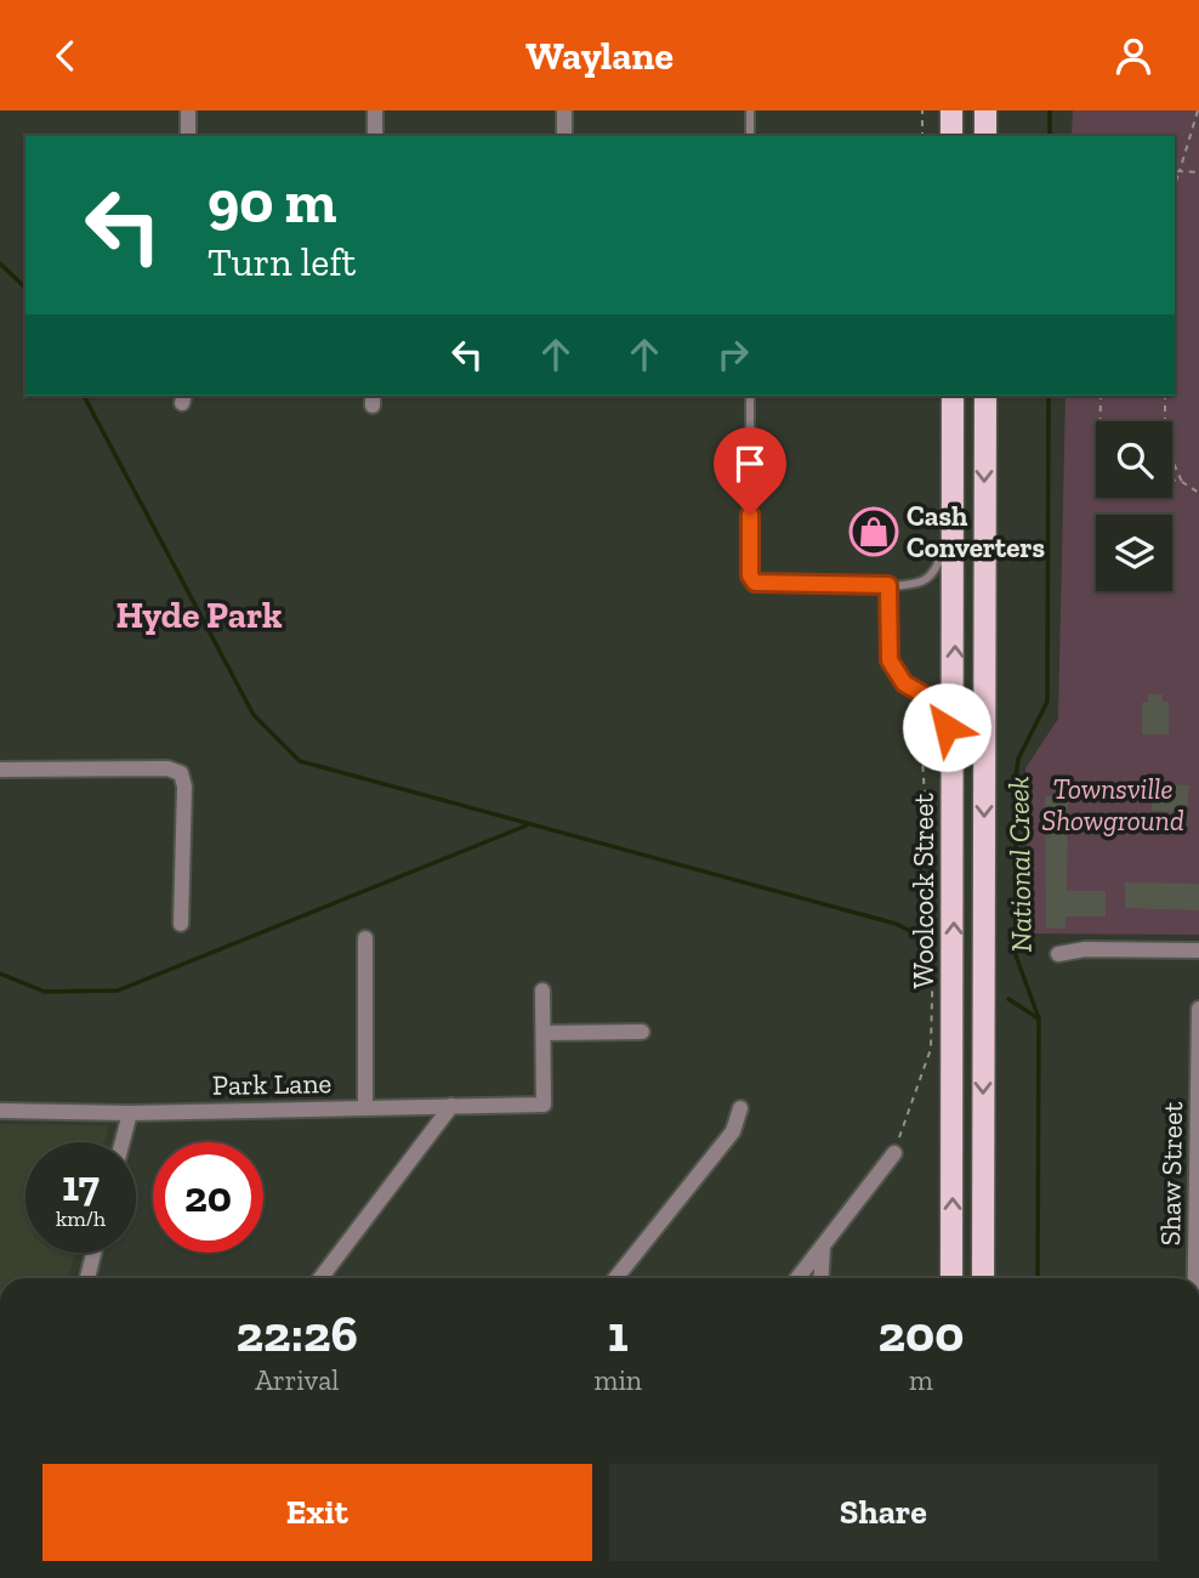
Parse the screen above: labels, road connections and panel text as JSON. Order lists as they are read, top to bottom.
{
  "streets": {
    "main road": ["Woolcock Street"],
    "street": ["Park Lane", "Shaw Street"]
  },
  "districts": ["Hyde Park"],
  "water": ["National Creek"],
  "parks": ["Townsville Showground"],
  "places": {
    "shop": ["Cash Converters"]
  },
  "page": {
    "header": "Waylane",
    "turn": ["90 m", "Turn left"],
    "speed": "17 km/h",
    "limit": "20",
    "eta": [
      "22:26",
      "Arrival",
      "1",
      "min",
      "200",
      "m"
    ],
    "buttons": ["Exit", "Share"]
  }
}
